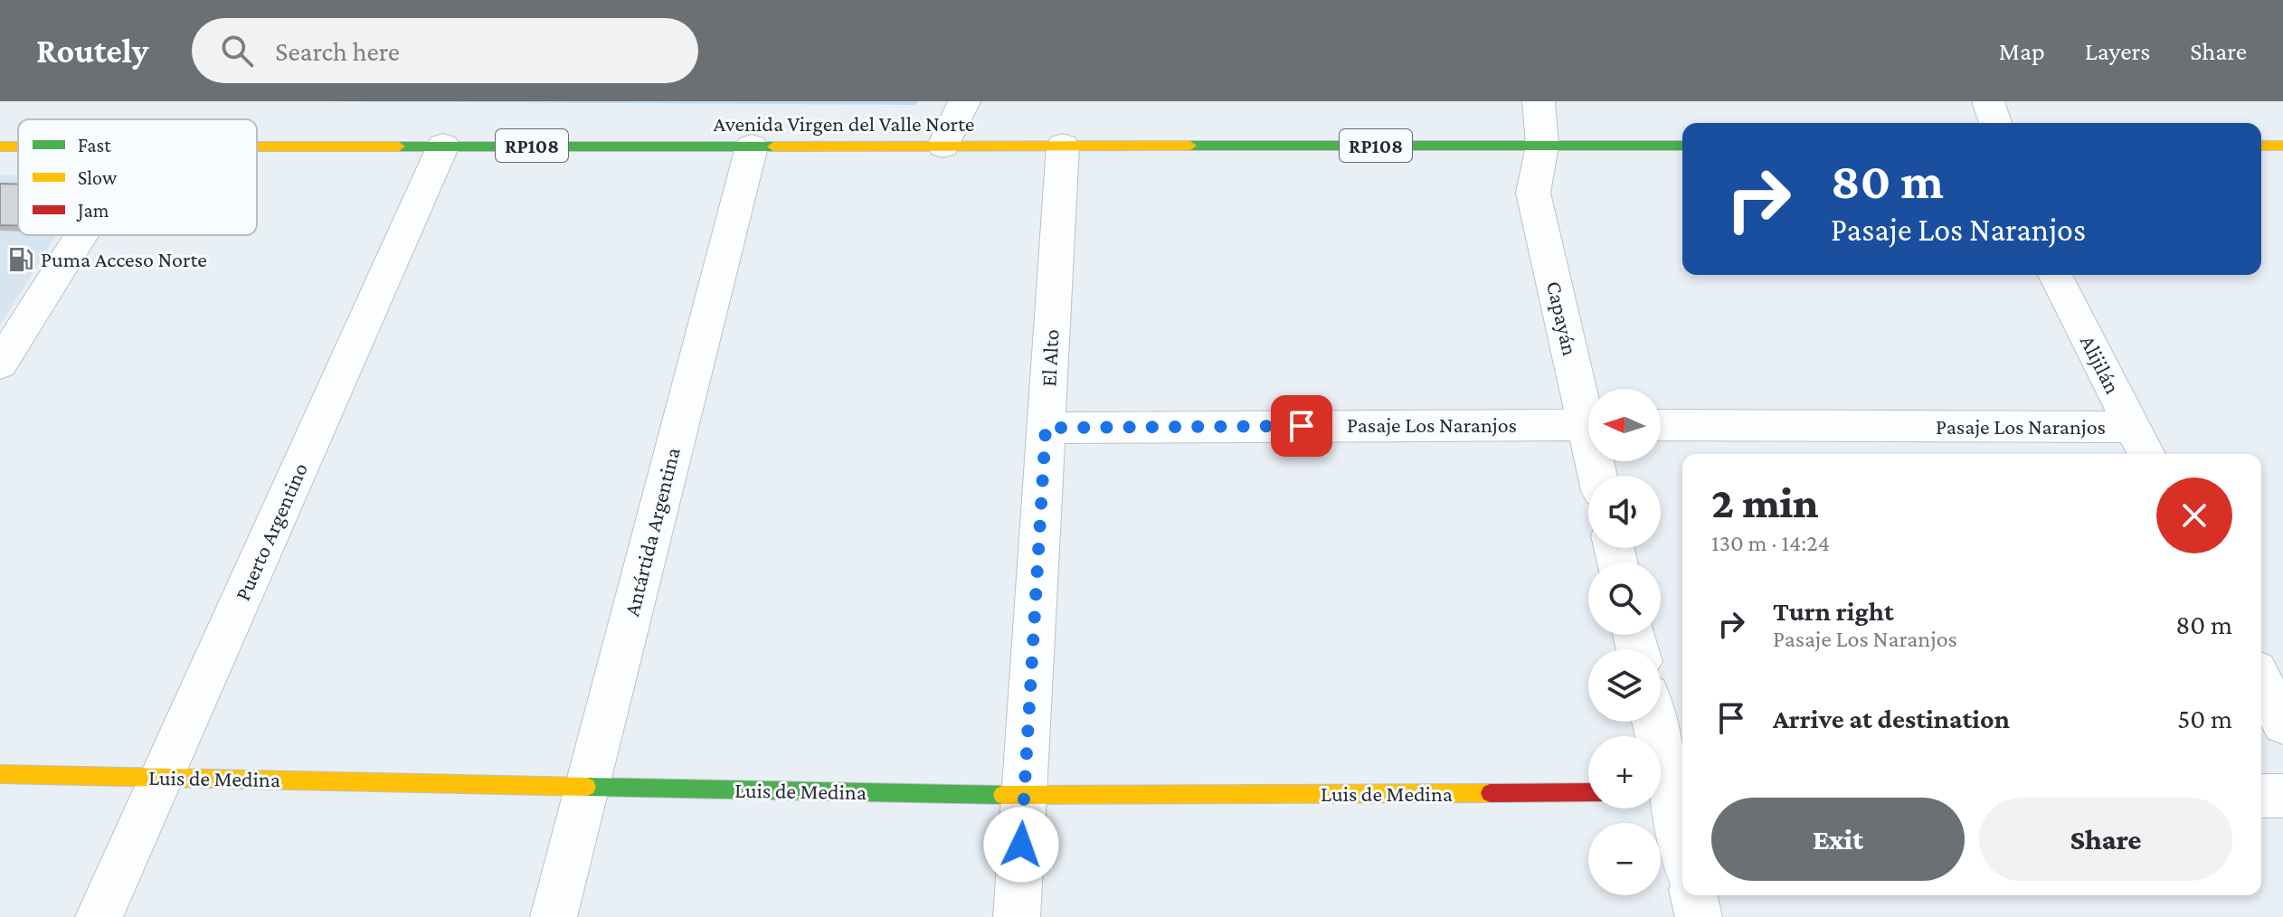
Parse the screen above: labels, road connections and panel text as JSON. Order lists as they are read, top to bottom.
{
  "streets": {
    "main road": ["Avenida Virgen del Valle Norte", "RP108", "Luis de Medina"],
    "street": [
      "Capayán",
      "El Alto",
      "Alijilán",
      "Pasaje Los Naranjos",
      "Puerto Argentino",
      "Antártida Argentina"
    ]
  },
  "crossings": [
    ["Avenida Virgen del Valle Norte", "Capayán"],
    ["Avenida Virgen del Valle Norte", "El Alto"],
    ["Avenida Virgen del Valle Norte", "Puerto Argentino"],
    ["Avenida Virgen del Valle Norte", "Antártida Argentina"],
    ["El Alto", "Pasaje Los Naranjos"],
    ["El Alto", "Luis de Medina"],
    ["Alijilán", "Pasaje Los Naranjos"],
    ["Puerto Argentino", "Luis de Medina"],
    ["Antártida Argentina", "Luis de Medina"]
  ],
  "places": {
    "fuel station": ["Puma Acceso Norte"]
  },
  "legend": ["Fast", "Slow", "Jam"],
  "north": "left",
  "page": {
    "header": "Routely",
    "search": "Search here",
    "nav": ["Map", "Layers", "Share"],
    "turn": ["80 m", "Pasaje Los Naranjos"],
    "map_buttons": ["+", "−"],
    "heading": ["2 min", "130 m · 14:24"],
    "list": [
      {
        "name": "Turn right",
        "note": "Pasaje Los Naranjos",
        "value": "80 m"
      },
      {
        "name": "Arrive at destination",
        "value": "50 m"
      }
    ],
    "buttons": ["Exit", "Share"]
  }
}
